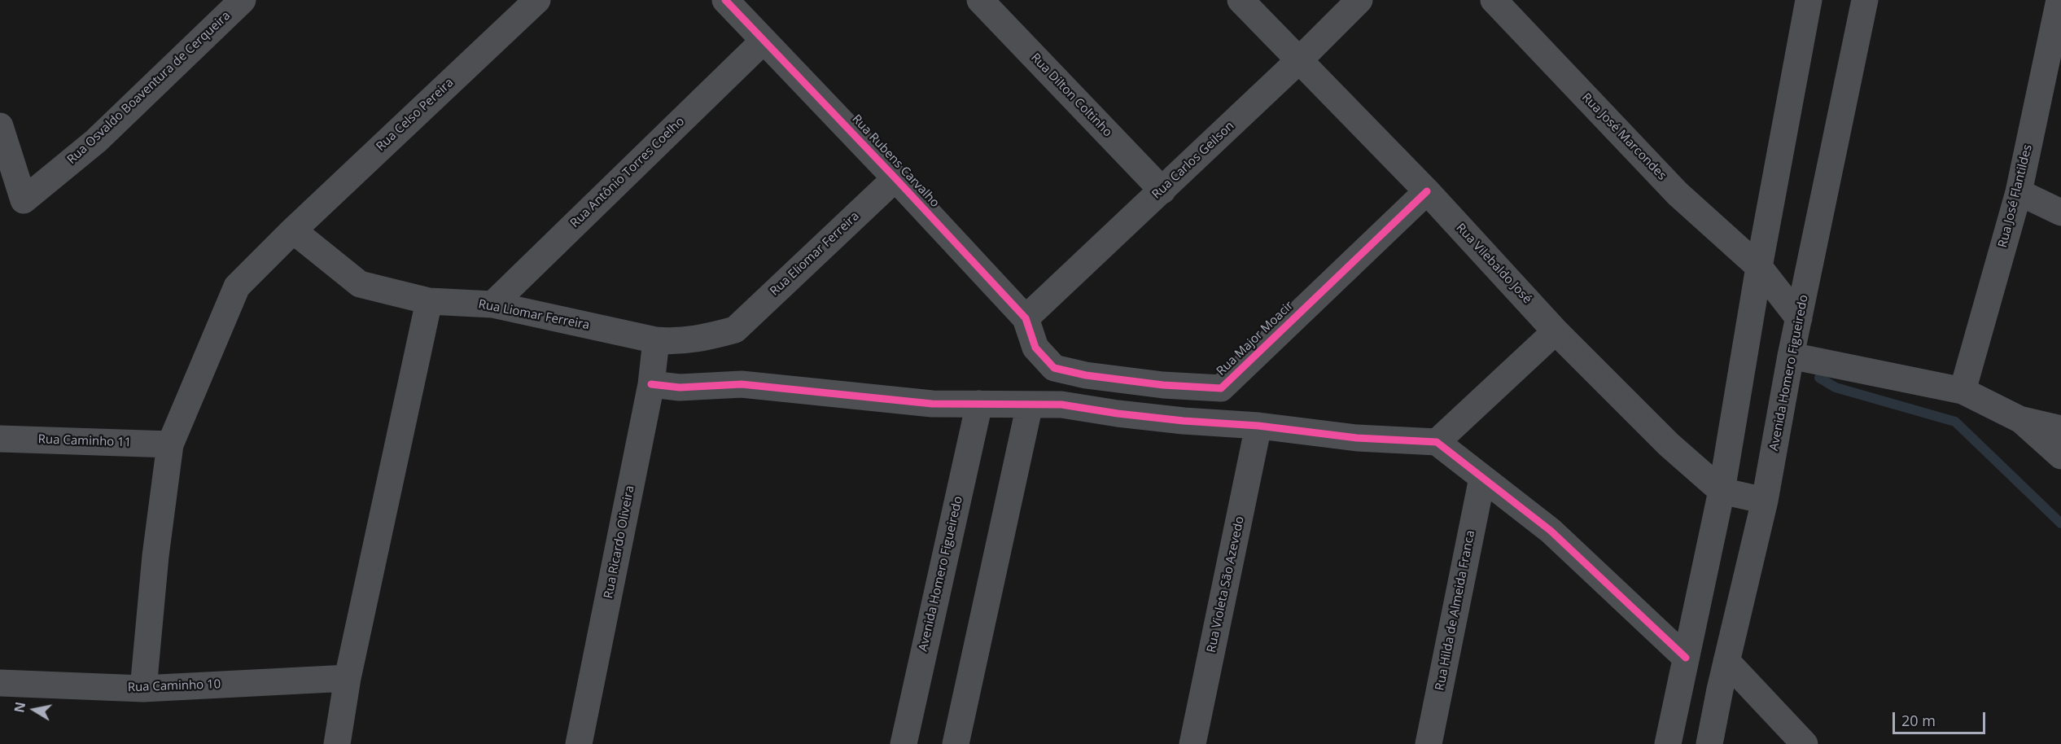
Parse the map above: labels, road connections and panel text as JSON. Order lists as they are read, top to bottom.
{
  "streets": {
    "street": [
      "Rua Osvaldo Boaventura de Cerqueira",
      "Rua Dilton Coltinho",
      "Rua Celso Pereira",
      "Rua José Marcondes",
      "Rua Carlos Geilson",
      "Rua Rubens Carvalho",
      "Rua Antônio Torres Coelho",
      "Rua José Flantildes",
      "Rua Eliomar Ferreira",
      "Rua Vilebaldo José",
      "Rua Liomar Ferreira",
      "Rua Major Moacir",
      "Avenida Homero Figueiredo",
      "Rua Caminho 11",
      "Rua Ricardo Oliveira",
      "Rua Violeta São Azevedo",
      "Rua Hilda de Almeida Franca",
      "Rua Caminho 10"
    ]
  },
  "crossings": [
    ["Rua Dilton Coltinho", "Rua Carlos Geilson"],
    ["Rua Celso Pereira", "Rua Liomar Ferreira"],
    ["Rua Celso Pereira", "Rua Caminho 11"],
    ["Rua Celso Pereira", "Rua Caminho 10"],
    ["Rua José Marcondes", "Avenida Homero Figueiredo"],
    ["Rua Carlos Geilson", "Rua Rubens Carvalho"],
    ["Rua Carlos Geilson", "Rua Vilebaldo José"],
    ["Rua Rubens Carvalho", "Rua Antônio Torres Coelho"],
    ["Rua Rubens Carvalho", "Rua Eliomar Ferreira"],
    ["Rua Rubens Carvalho", "Rua Major Moacir"],
    ["Rua Antônio Torres Coelho", "Rua Liomar Ferreira"],
    ["Rua Eliomar Ferreira", "Rua Liomar Ferreira"],
    ["Rua Vilebaldo José", "Rua Major Moacir"],
    ["Rua Vilebaldo José", "Avenida Homero Figueiredo"],
    ["Rua Liomar Ferreira", "Rua Ricardo Oliveira"]
  ],
  "scale_bar": "20 m",
  "north": "left"
}
